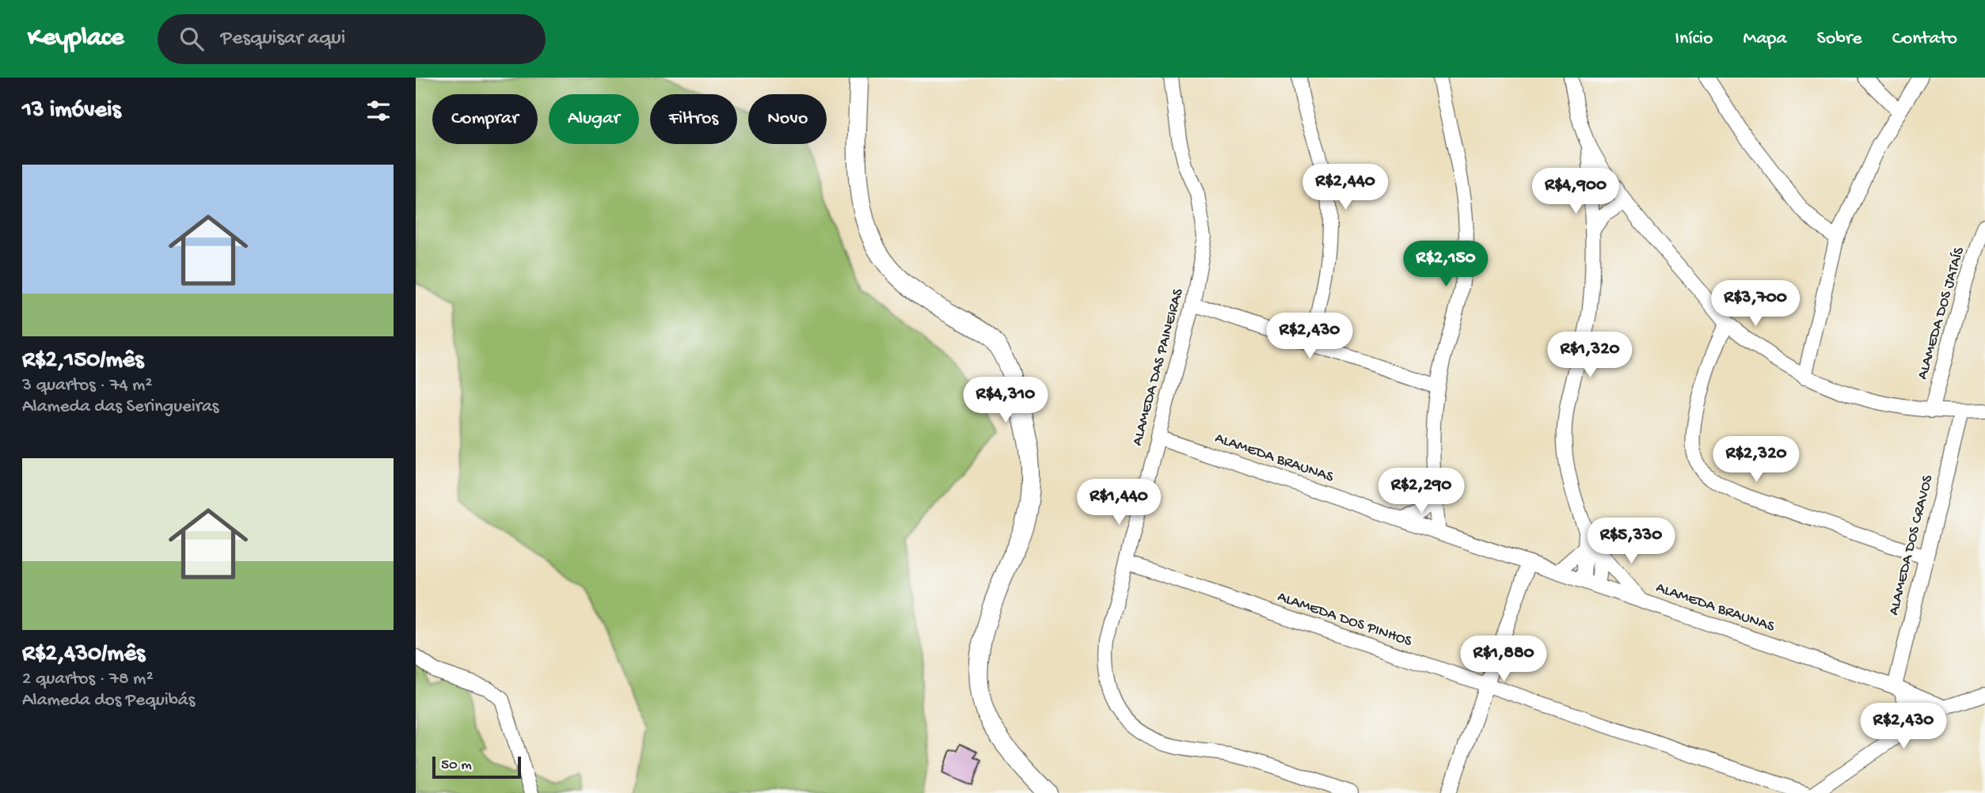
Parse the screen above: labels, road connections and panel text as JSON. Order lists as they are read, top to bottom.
{
  "streets": {
    "street": [
      "ALAMEDA DOS JATAÍS",
      "ALAMEDA DAS PAINEIRAS",
      "ALAMEDA BRAUNAS",
      "ALAMEDA DOS CRAVOS",
      "ALAMEDA DOS PINHOS"
    ]
  },
  "crossings": [
    ["ALAMEDA DAS PAINEIRAS", "ALAMEDA BRAUNAS"],
    ["ALAMEDA DAS PAINEIRAS", "ALAMEDA DOS PINHOS"],
    ["ALAMEDA BRAUNAS", "ALAMEDA DOS CRAVOS"]
  ],
  "scale_bar": "50 m",
  "page": {
    "header": "Keyplace",
    "search": "Pesquisar aqui",
    "nav": [
      "Início",
      "Mapa",
      "Sobre",
      "Contato"
    ],
    "heading": "13 imóveis",
    "chip": [
      "Comprar",
      "Alugar",
      "Filtros",
      "Novo"
    ],
    "list": [
      {
        "name": "R$2,150/mês",
        "note": "3 quartos · 74 m² · Alameda das Seringueiras"
      },
      {
        "name": "R$2,430/mês",
        "note": "2 quartos · 78 m² · Alameda dos Pequibás"
      }
    ],
    "price": [
      "R$2,440",
      "R$4,900",
      "R$2,150",
      "R$3,700",
      "R$2,430",
      "R$1,320",
      "R$4,310",
      "R$2,320",
      "R$2,290",
      "R$1,440",
      "R$5,330",
      "R$1,880",
      "R$2,430"
    ],
    "scale": "50 m"
  }
}
